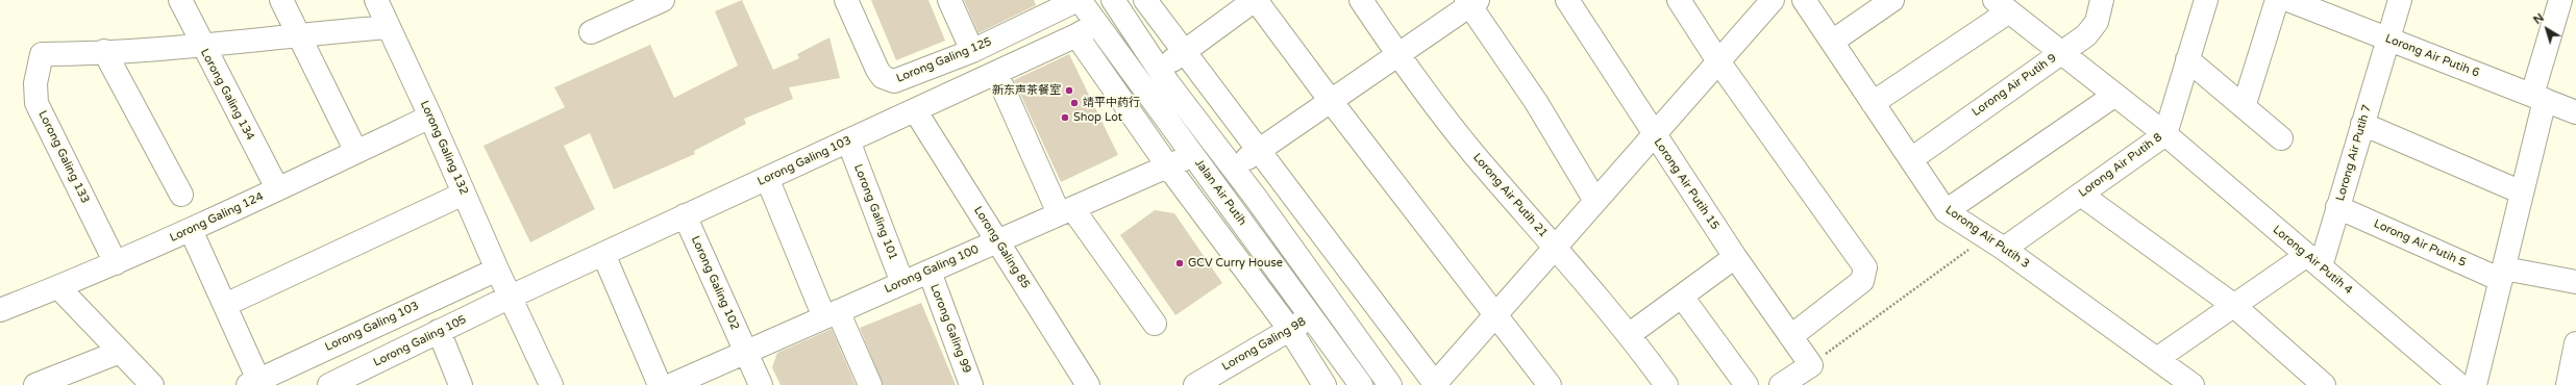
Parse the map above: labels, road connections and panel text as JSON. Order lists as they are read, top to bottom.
{
  "streets": {
    "street": [
      "Lorong Air Putih 6",
      "Lorong Galing 125",
      "Lorong Air Putih 9",
      "Lorong Galing 134",
      "Lorong Galing 132",
      "Lorong Air Putih 7",
      "Lorong Galing 133",
      "Lorong Galing 103",
      "Lorong Air Putih 8",
      "Lorong Air Putih 15",
      "Jalan Air Putih",
      "Lorong Air Putih 21",
      "Lorong Galing 101",
      "Lorong Galing 124",
      "Lorong Air Putih 3",
      "Lorong Air Putih 5",
      "Lorong Galing 85",
      "Lorong Air Putih 4",
      "Lorong Galing 100",
      "Lorong Galing 102",
      "Lorong Galing 99",
      "Lorong Galing 105",
      "Lorong Galing 98"
    ]
  },
  "crossings": [
    ["Lorong Air Putih 6", "Lorong Air Putih 7"],
    ["Lorong Galing 125", "Jalan Air Putih"],
    ["Lorong Air Putih 9", "Lorong Air Putih 3"],
    ["Lorong Air Putih 9", "Lorong Air Putih 4"],
    ["Lorong Galing 134", "Lorong Galing 133"],
    ["Lorong Galing 134", "Lorong Galing 124"],
    ["Lorong Galing 132", "Lorong Galing 133"],
    ["Lorong Galing 132", "Lorong Galing 103"],
    ["Lorong Galing 132", "Lorong Galing 124"],
    ["Lorong Galing 132", "Lorong Galing 105"],
    ["Lorong Air Putih 7", "Lorong Air Putih 5"],
    ["Lorong Air Putih 7", "Lorong Air Putih 4"],
    ["Lorong Galing 133", "Lorong Galing 124"],
    ["Lorong Galing 103", "Jalan Air Putih"],
    ["Lorong Galing 103", "Lorong Galing 101"],
    ["Lorong Galing 103", "Lorong Galing 85"],
    ["Lorong Galing 103", "Lorong Galing 102"],
    ["Lorong Galing 103", "Lorong Galing 105"],
    ["Lorong Air Putih 8", "Lorong Air Putih 3"],
    ["Lorong Air Putih 8", "Lorong Air Putih 4"],
    ["Jalan Air Putih", "Lorong Galing 100"],
    ["Jalan Air Putih", "Lorong Galing 98"],
    ["Lorong Galing 101", "Lorong Galing 100"],
    ["Lorong Galing 85", "Lorong Galing 100"],
    ["Lorong Galing 100", "Lorong Galing 102"],
    ["Lorong Galing 100", "Lorong Galing 99"]
  ],
  "places": [
    "新东声茶餐室",
    "靖平中药行",
    "Shop Lot",
    "GCV Curry House"
  ],
  "north": "top left"
}
